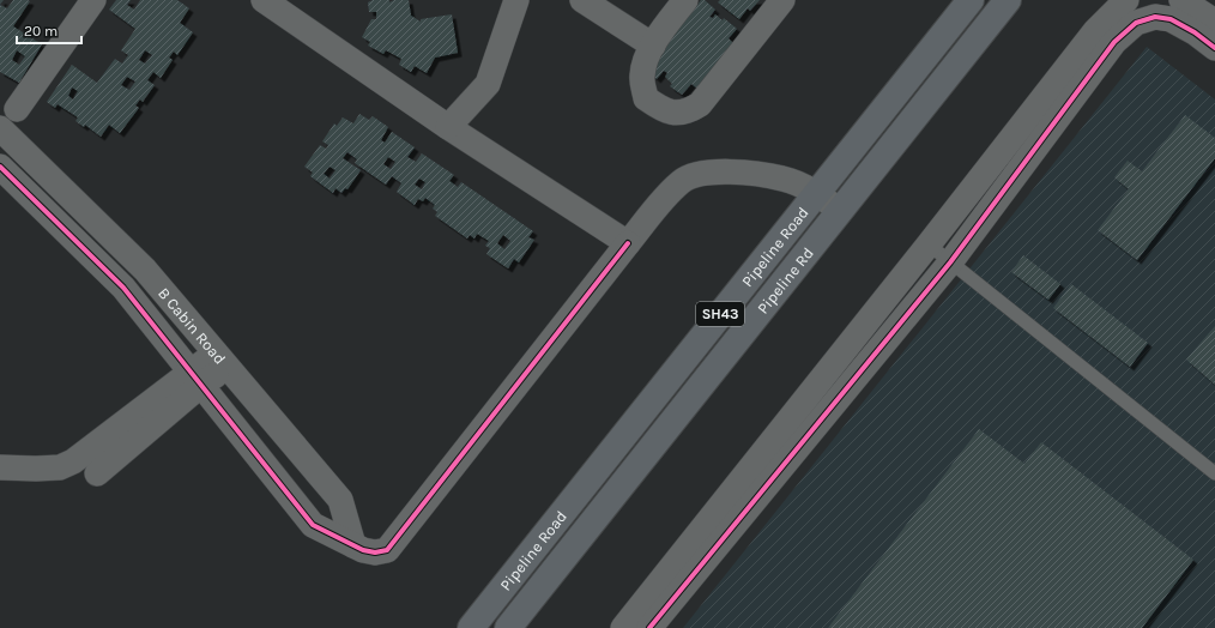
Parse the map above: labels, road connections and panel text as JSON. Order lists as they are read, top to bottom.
{
  "streets": {
    "main road": ["Pipeline Road", "Pipeline Rd", "SH43"],
    "street": ["B Cabin Road"]
  },
  "scale_bar": "20 m"
}
